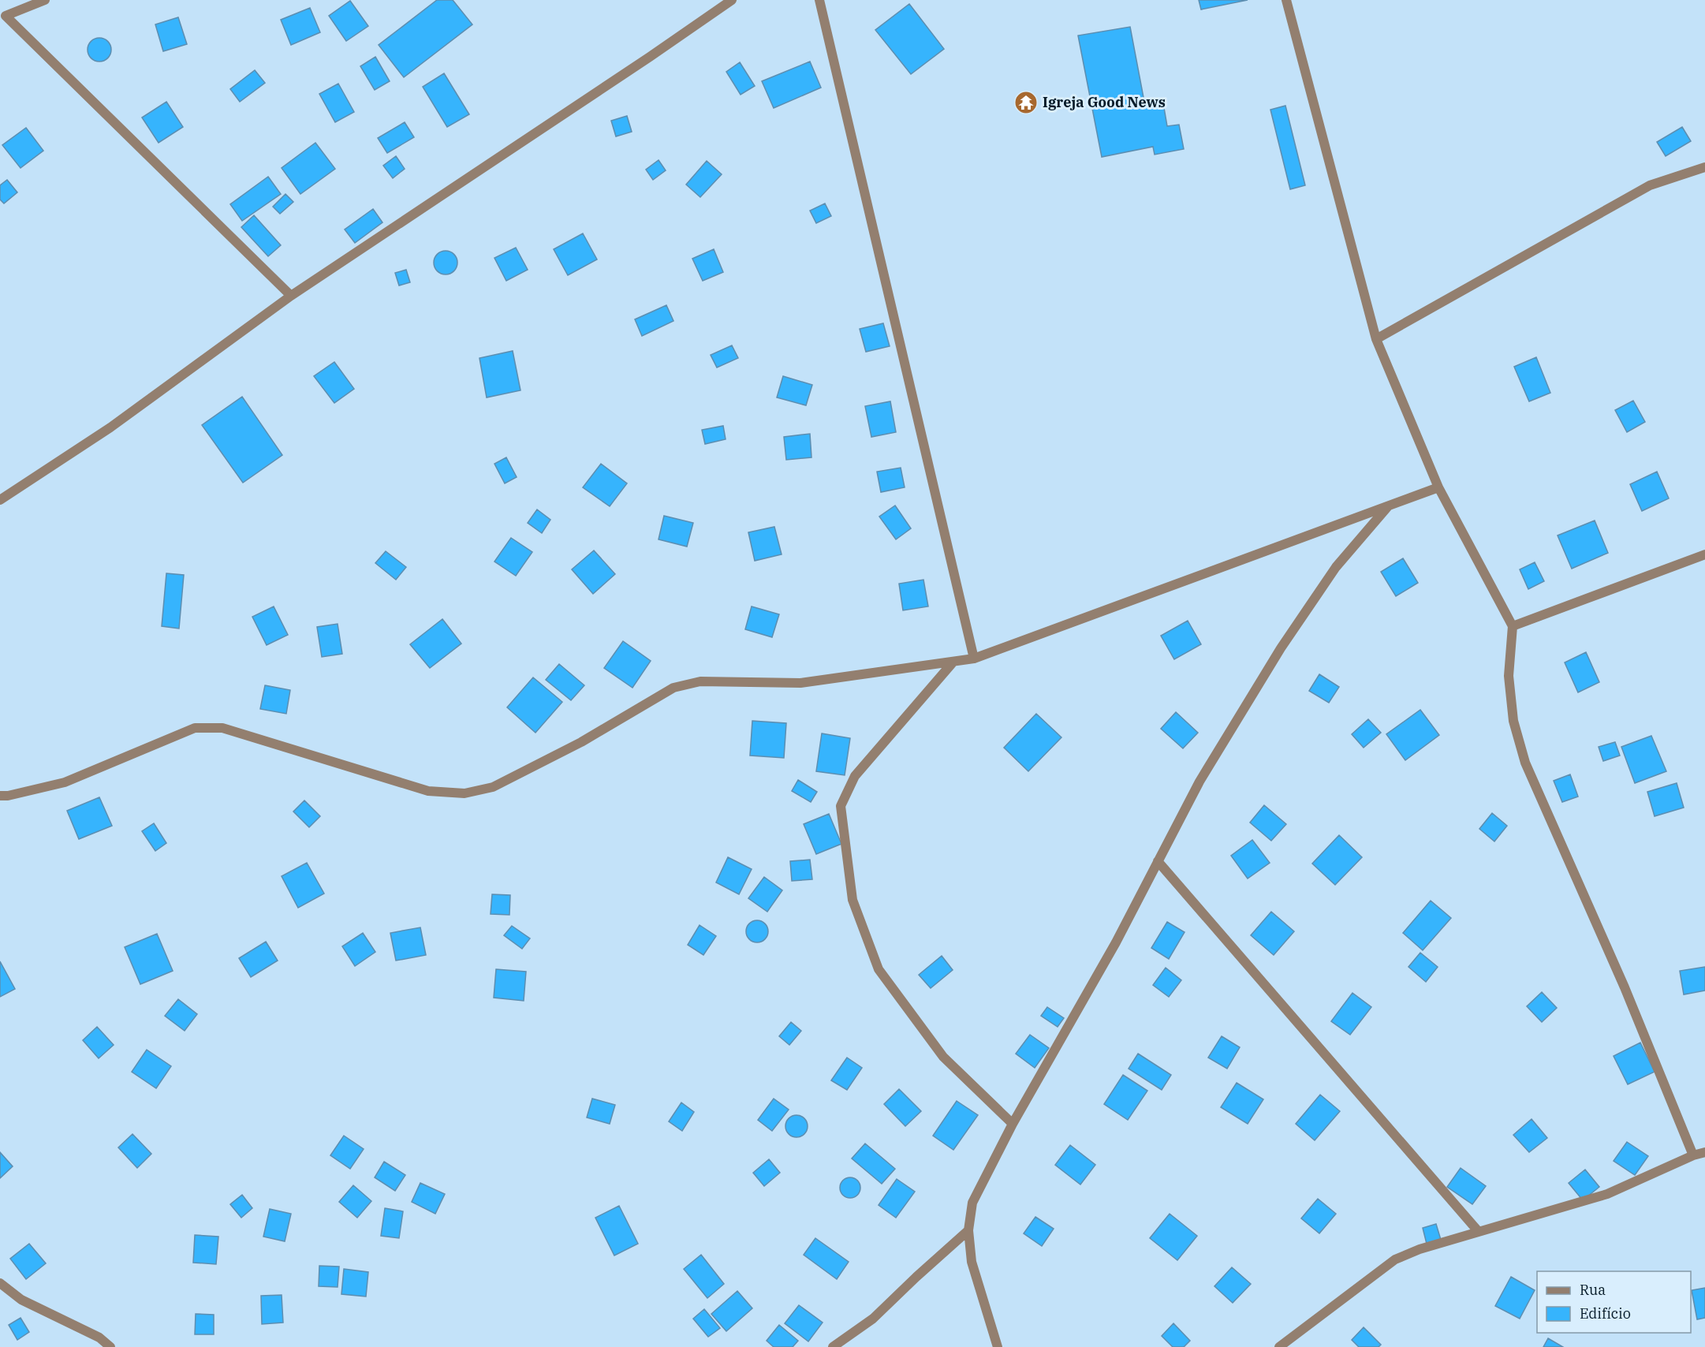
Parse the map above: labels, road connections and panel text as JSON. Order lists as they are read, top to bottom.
{
  "places": {
    "temple": ["Igreja Good News"]
  },
  "legend": ["Rua", "Edifício"]
}
